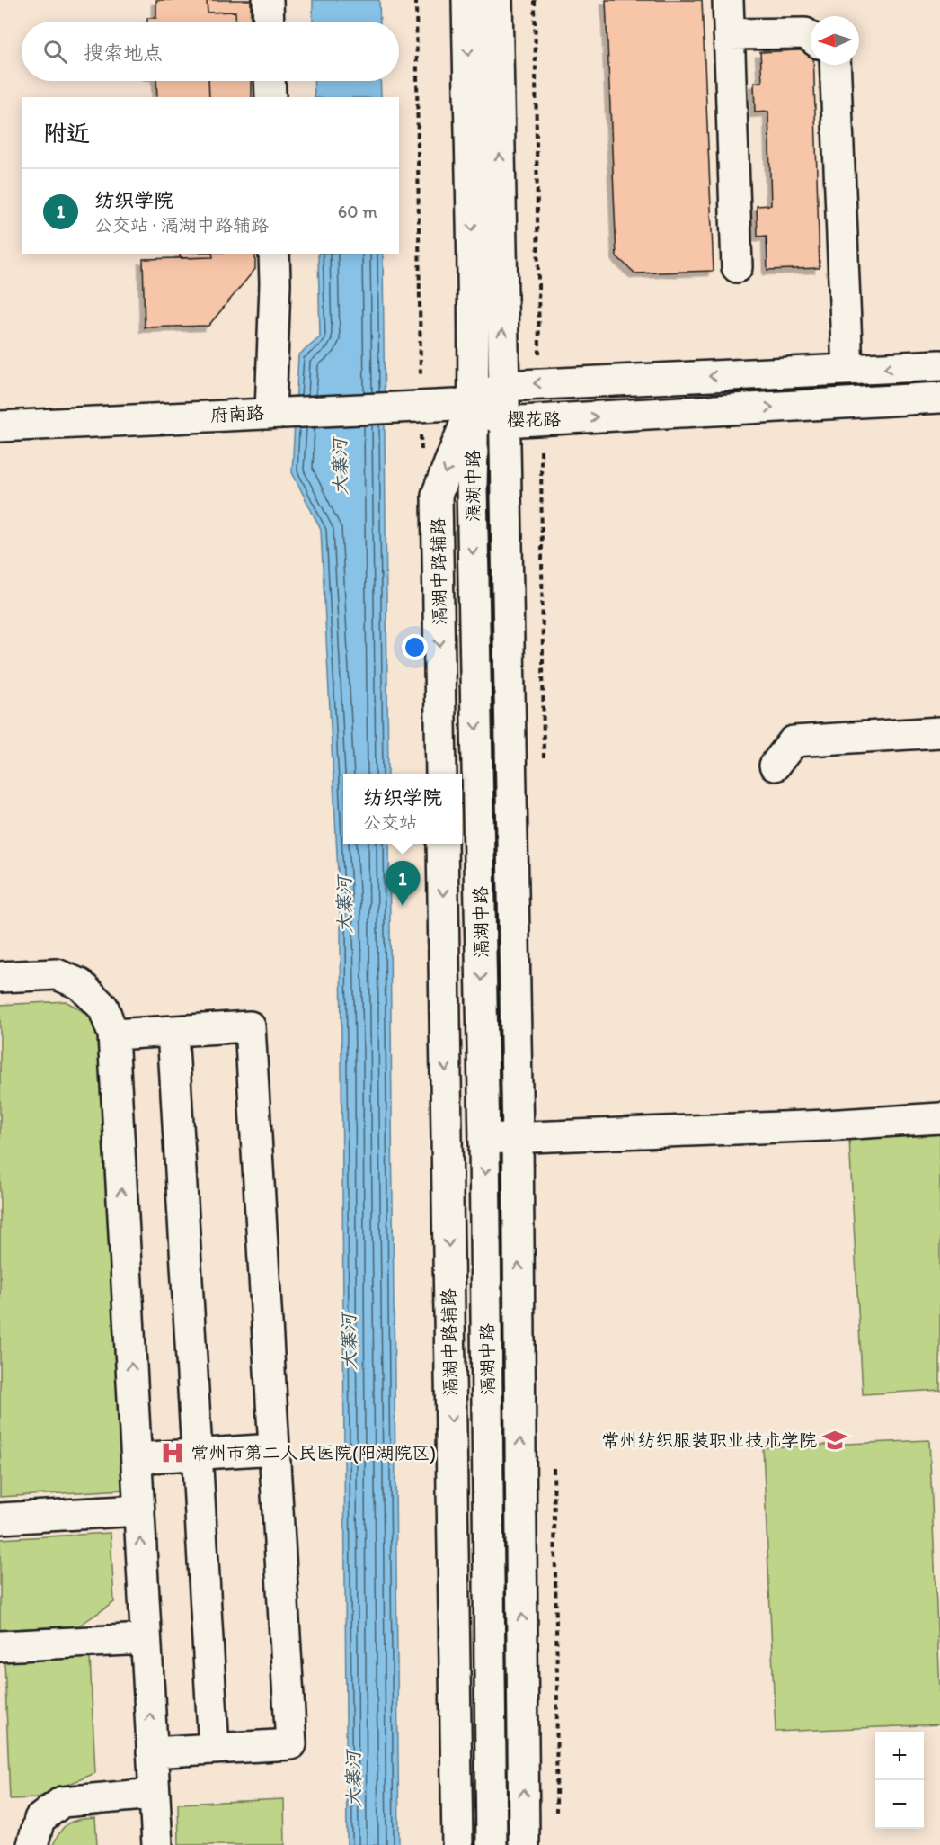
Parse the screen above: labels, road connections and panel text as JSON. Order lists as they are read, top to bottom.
{
  "streets": {
    "main road": [
      "府南路",
      "樱花路",
      "滆湖中路",
      "滆湖中路辅路"
    ]
  },
  "crossings": [
    ["府南路", "樱花路"],
    ["府南路", "滆湖中路"],
    ["府南路", "滆湖中路辅路"],
    ["樱花路", "滆湖中路"],
    ["樱花路", "滆湖中路辅路"],
    ["滆湖中路", "滆湖中路辅路"]
  ],
  "water": ["大寨河"],
  "places": {
    "school or university": ["常州纺织服装职业技术学院"],
    "hospital": ["常州市第二人民医院(阳湖院区)"]
  },
  "north": "left",
  "page": {
    "search": "搜索地点",
    "heading": "附近",
    "list": [
      {
        "mark": "1",
        "name": "纺织学院",
        "note": "公交站 · 滆湖中路辅路",
        "value": "60 m"
      }
    ],
    "popup": ["纺织学院", "公交站"],
    "pins": "1",
    "map_buttons": ["+", "−"]
  }
}
